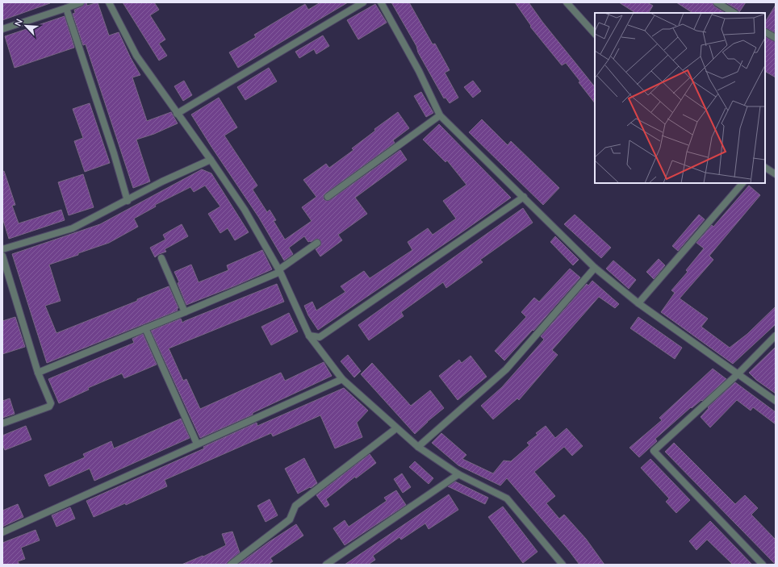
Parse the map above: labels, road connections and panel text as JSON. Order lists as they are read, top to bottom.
{
  "north": "top left"
}
